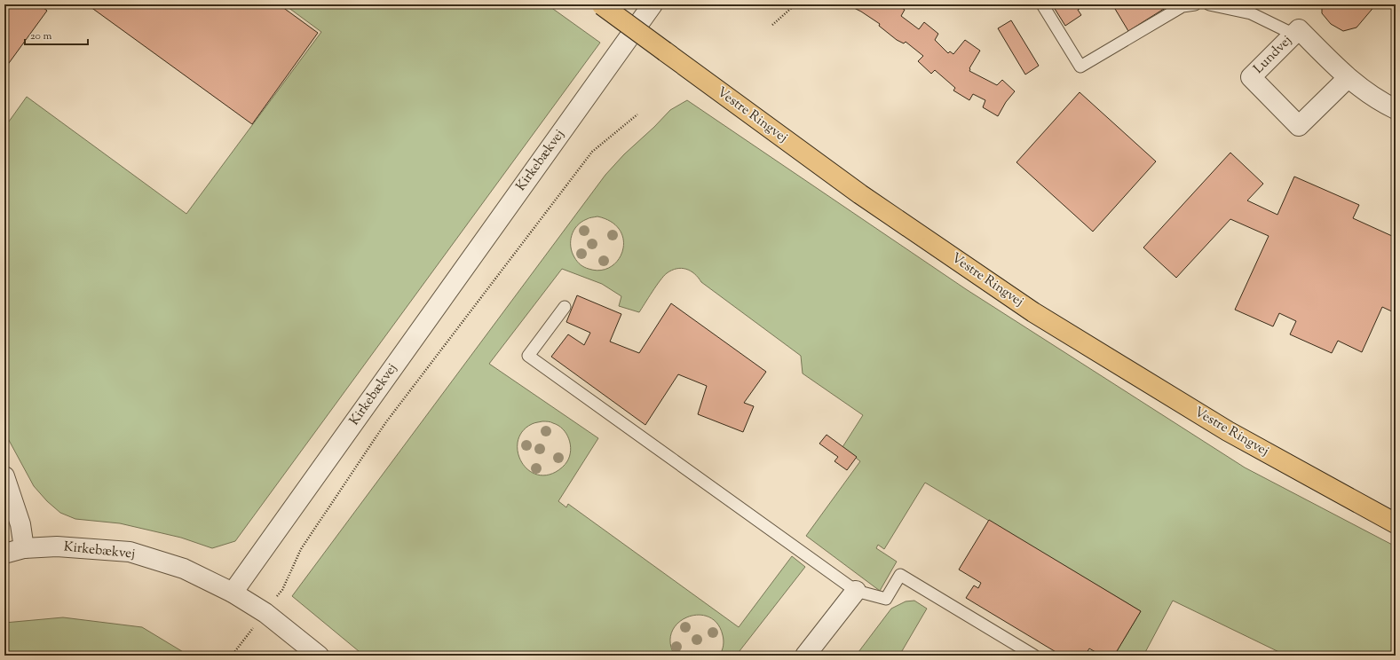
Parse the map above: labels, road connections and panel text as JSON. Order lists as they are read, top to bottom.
{
  "streets": {
    "main road": ["Vestre Ringvej"],
    "street": ["Lundvej", "Kirkebækvej"]
  },
  "scale_bar": "20 m"
}
